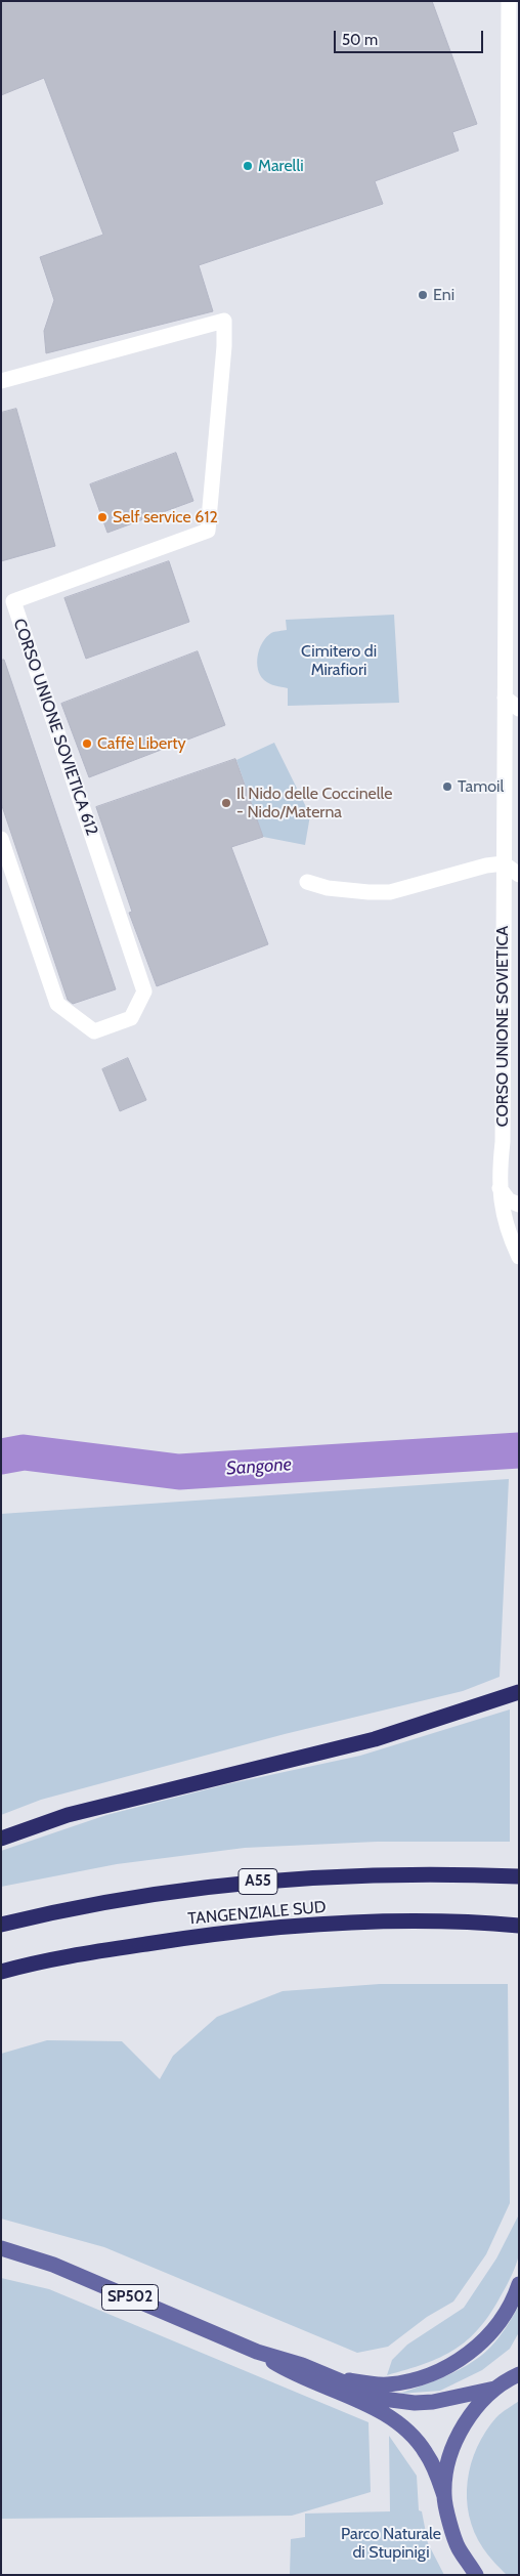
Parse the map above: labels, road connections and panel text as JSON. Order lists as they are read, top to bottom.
{
  "streets": {
    "highway": ["A55", "TANGENZIALE SUD"],
    "main road": ["SP502"],
    "street": ["CORSO UNIONE SOVIETICA 612", "CORSO UNIONE SOVIETICA"]
  },
  "water": ["Sangone"],
  "parks": ["Cimitero di Mirafiori", "Parco Naturale di Stupinigi"],
  "places": [
    "Marelli",
    "Eni",
    "Self service 612",
    "Caffè Liberty",
    "Tamoil",
    "Il Nido delle Coccinelle - Nido/Materna"
  ],
  "scale_bar": "50 m"
}
